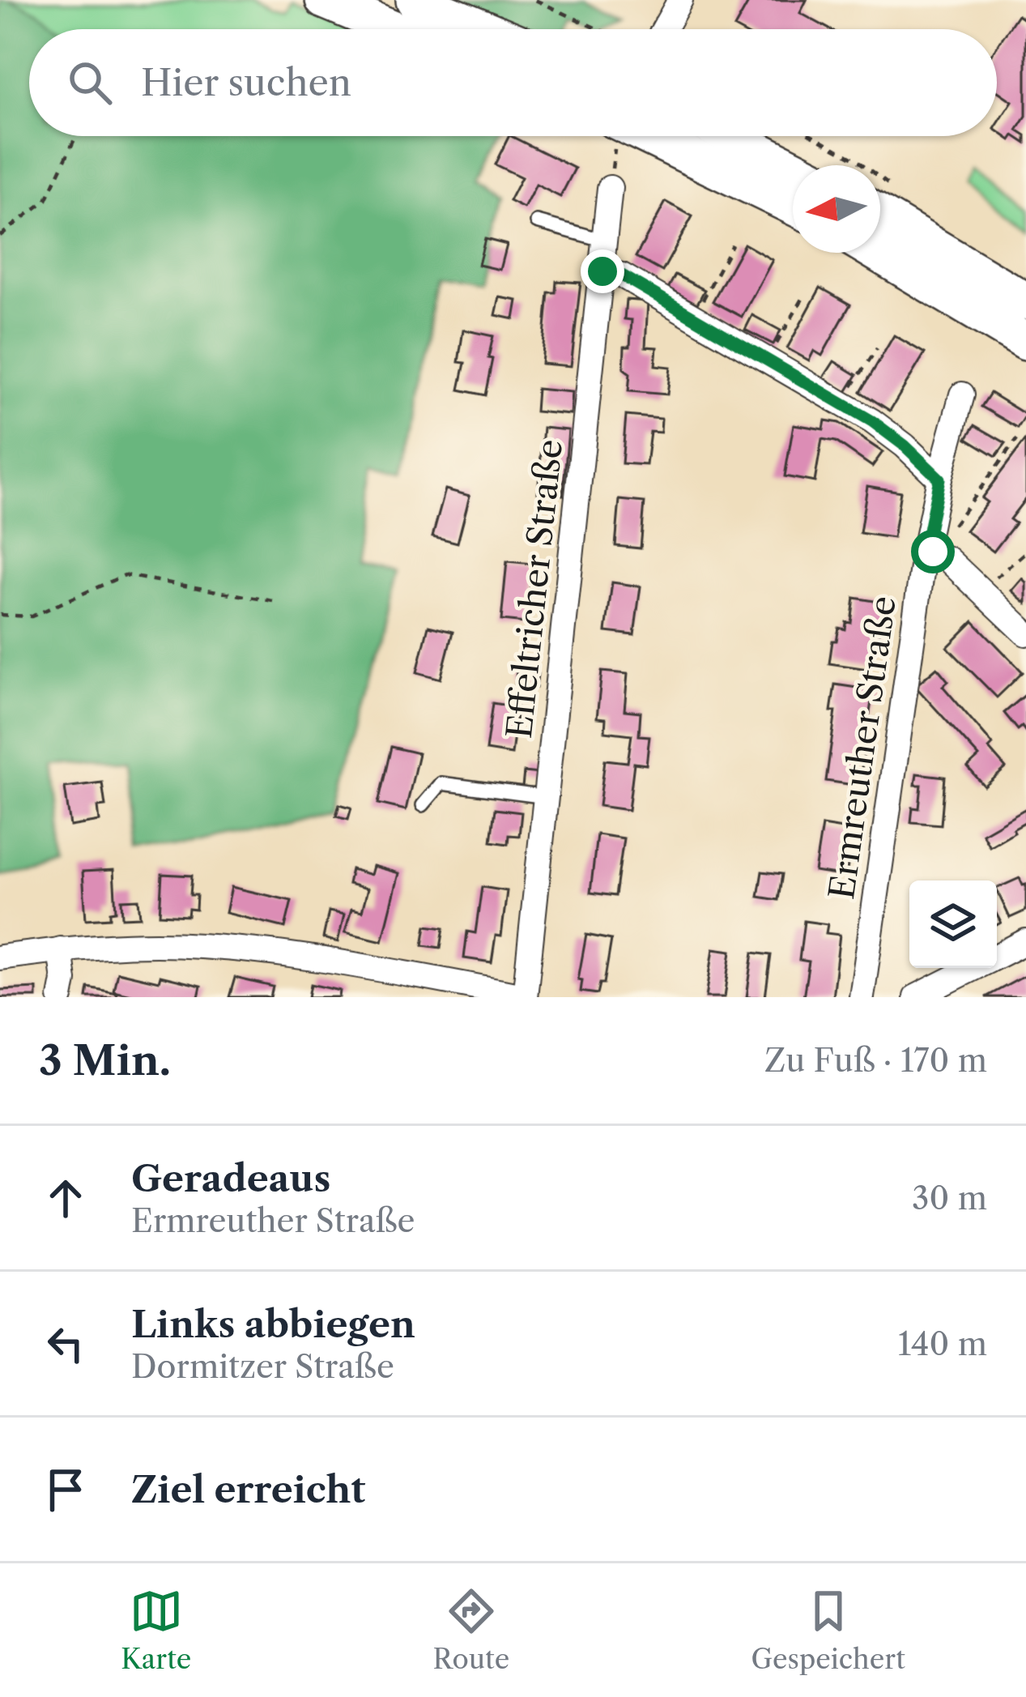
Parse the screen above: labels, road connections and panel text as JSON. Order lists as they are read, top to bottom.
{
  "streets": {
    "street": ["Effeltricher Straße", "Ermreuther Straße"]
  },
  "north": "left",
  "page": {
    "search": "Hier suchen",
    "heading": ["3 Min.", "Zu Fuß · 170 m"],
    "list": [
      ["Geradeaus", "Ermreuther Straße", "30 m"],
      ["Links abbiegen", "Dormitzer Straße", "140 m"],
      "Ziel erreicht"
    ],
    "nav": ["Karte", "Route", "Gespeichert"]
  }
}
